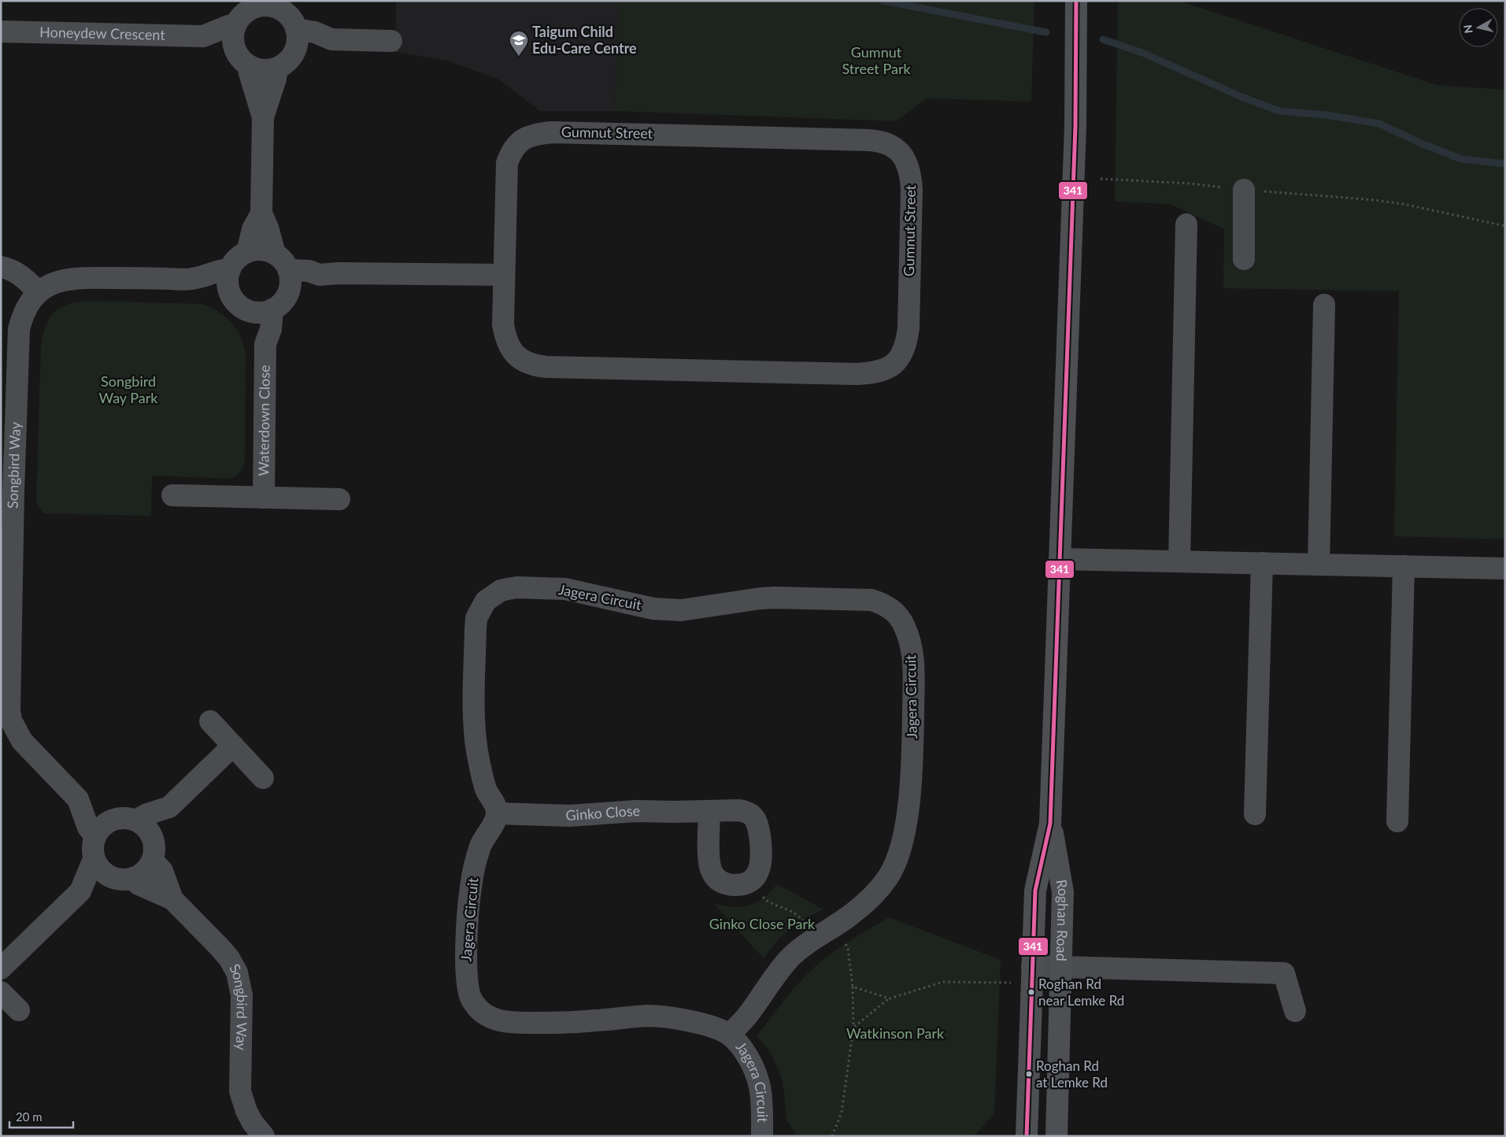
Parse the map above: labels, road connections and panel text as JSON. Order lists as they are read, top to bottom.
{
  "streets": {
    "main road": ["Roghan Road"],
    "street": [
      "Honeydew Crescent",
      "Gumnut Street",
      "Waterdown Close",
      "Songbird Way",
      "Jagera Circuit",
      "Ginko Close"
    ]
  },
  "crossings": [
    ["Waterdown Close", "Songbird Way"],
    ["Jagera Circuit", "Ginko Close"]
  ],
  "parks": [
    "Gumnut Street Park",
    "Songbird Way Park",
    "Ginko Close Park",
    "Watkinson Park"
  ],
  "places": {
    "school or university": ["Taigum Child Edu-Care Centre"],
    "other": ["Roghan Rd near Lemke Rd", "Roghan Rd at Lemke Rd"]
  },
  "lines": ["transit line 341"],
  "scale_bar": "20 m",
  "north": "left"
}
